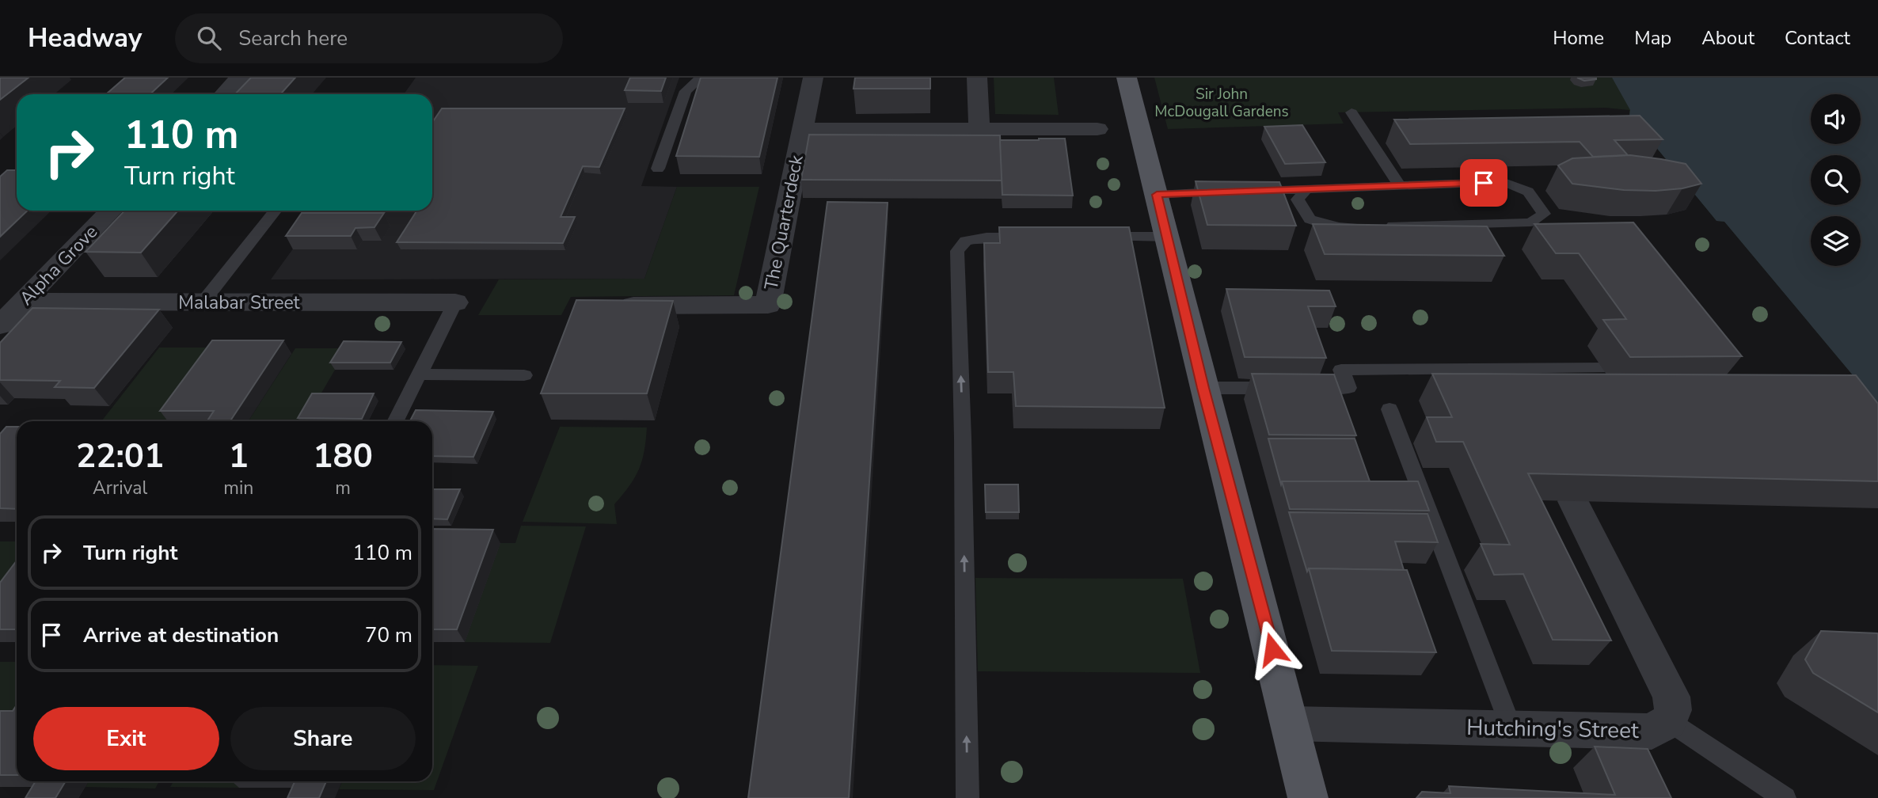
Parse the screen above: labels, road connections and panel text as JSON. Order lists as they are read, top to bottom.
{
  "streets": {
    "street": [
      "The Quarterdeck",
      "Alpha Grove",
      "Malabar Street",
      "Hutching's Street"
    ]
  },
  "crossings": [
    ["Alpha Grove", "Malabar Street"]
  ],
  "parks": ["Sir John McDougall Gardens"],
  "page": {
    "header": "Headway",
    "search": "Search here",
    "nav": [
      "Home",
      "Map",
      "About",
      "Contact"
    ],
    "turn": ["110 m", "Turn right"],
    "eta": [
      "22:01",
      "Arrival",
      "1",
      "min",
      "180",
      "m"
    ],
    "list": [
      {
        "name": "Turn right",
        "value": "110 m"
      },
      {
        "name": "Arrive at destination",
        "value": "70 m"
      }
    ],
    "buttons": ["Exit", "Share"]
  }
}
